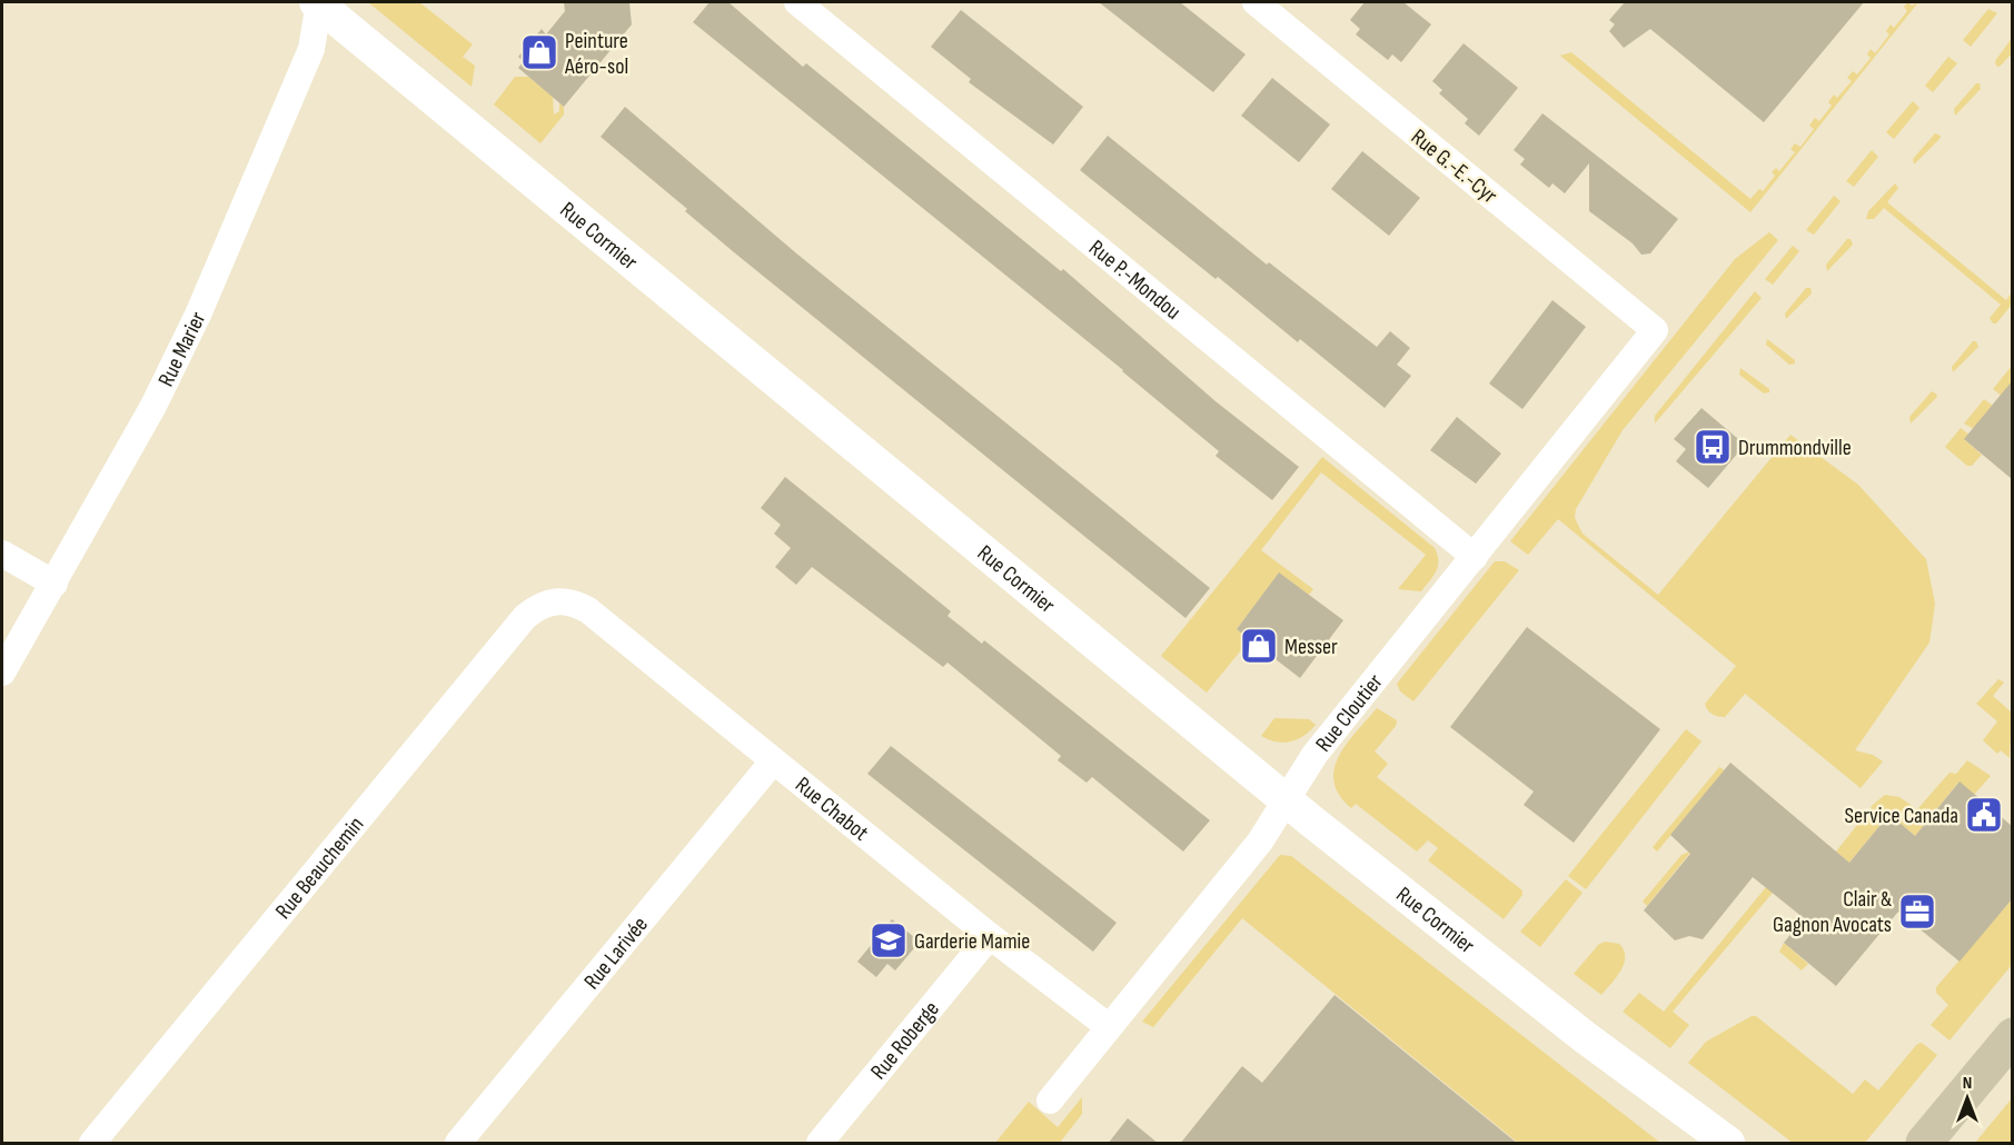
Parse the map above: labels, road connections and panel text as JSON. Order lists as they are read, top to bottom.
{
  "streets": {
    "street": [
      "Rue G.-E.-Cyr",
      "Rue Cormier",
      "Rue P.-Mondou",
      "Rue Marier",
      "Rue Cloutier",
      "Rue Chabot",
      "Rue Beauchemin",
      "Rue Larivée",
      "Rue Roberge"
    ]
  },
  "crossings": [
    ["Rue G.-E.-Cyr", "Rue Cloutier"],
    ["Rue Cormier", "Rue Marier"],
    ["Rue Cormier", "Rue Cloutier"],
    ["Rue P.-Mondou", "Rue Cloutier"],
    ["Rue Cloutier", "Rue Chabot"],
    ["Rue Chabot", "Rue Beauchemin"],
    ["Rue Chabot", "Rue Larivée"],
    ["Rue Chabot", "Rue Roberge"]
  ],
  "places": {
    "shop": ["Peinture Aéro-sol", "Messer"],
    "bus stop": ["Drummondville"],
    "public building": ["Service Canada"],
    "office": ["Clair & Gagnon Avocats"],
    "school or university": ["Garderie Mamie"]
  },
  "north": "top"
}
